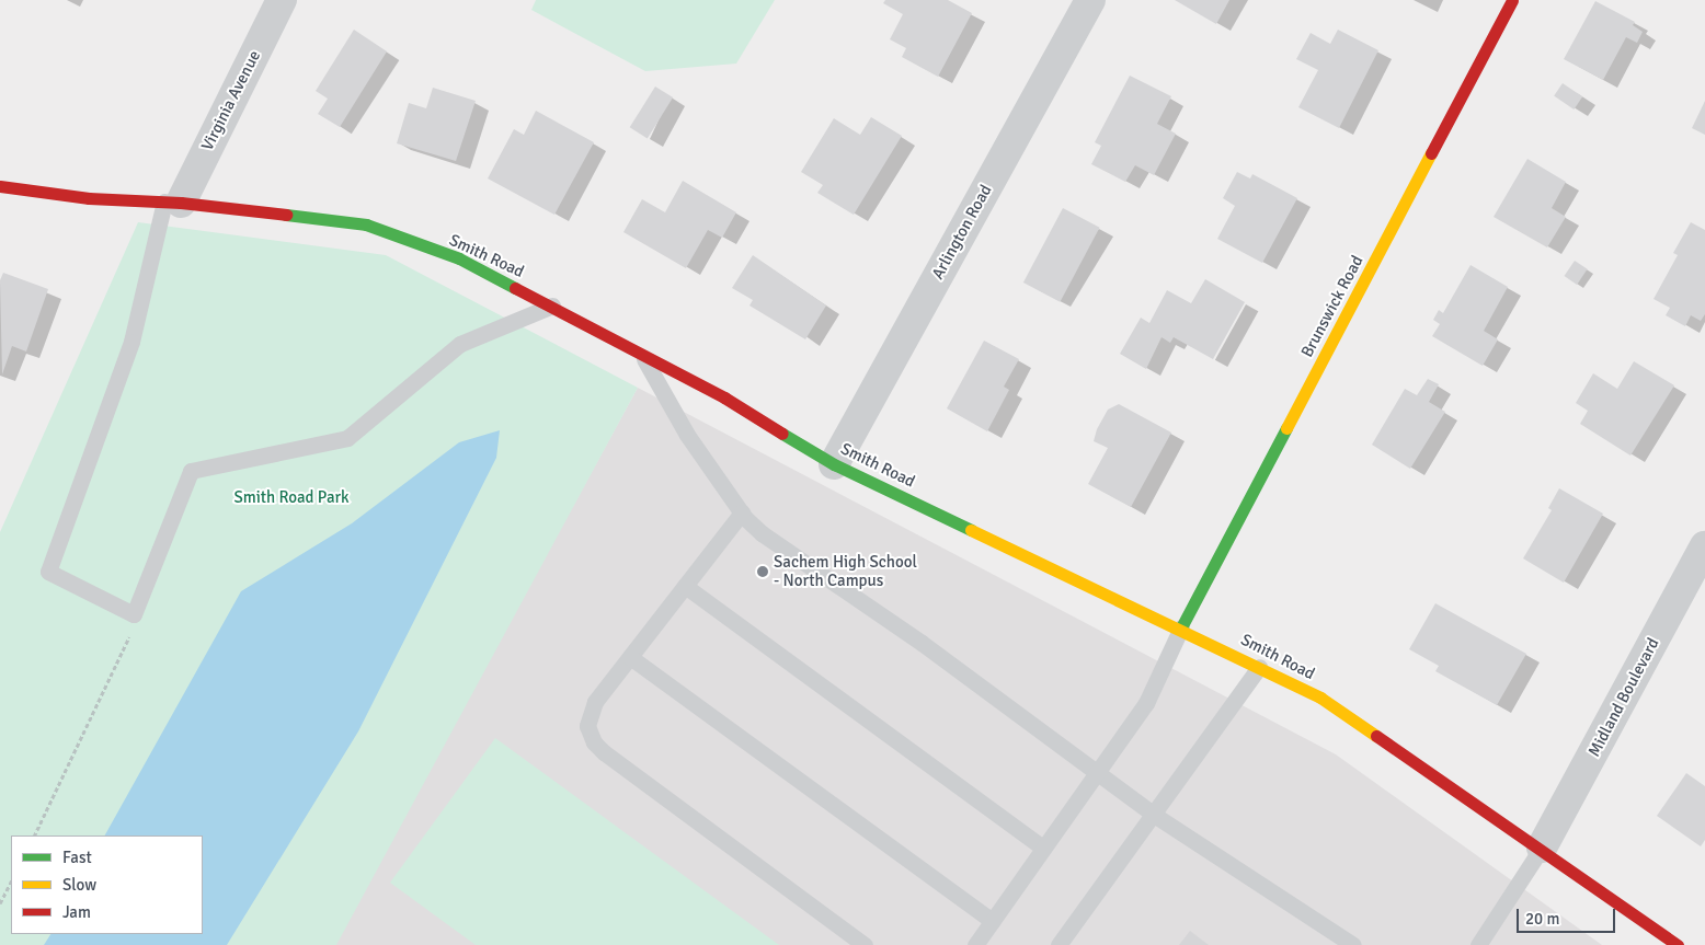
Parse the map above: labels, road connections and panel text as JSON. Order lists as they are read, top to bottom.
{
  "streets": {
    "street": [
      "Virginia Avenue",
      "Arlington Road",
      "Smith Road",
      "Brunswick Road",
      "Midland Boulevard"
    ]
  },
  "crossings": [
    ["Virginia Avenue", "Smith Road"],
    ["Arlington Road", "Smith Road"],
    ["Smith Road", "Brunswick Road"],
    ["Smith Road", "Midland Boulevard"]
  ],
  "parks": ["Smith Road Park"],
  "places": ["Sachem High School - North Campus"],
  "legend": ["Fast", "Slow", "Jam"],
  "scale_bar": "20 m"
}
